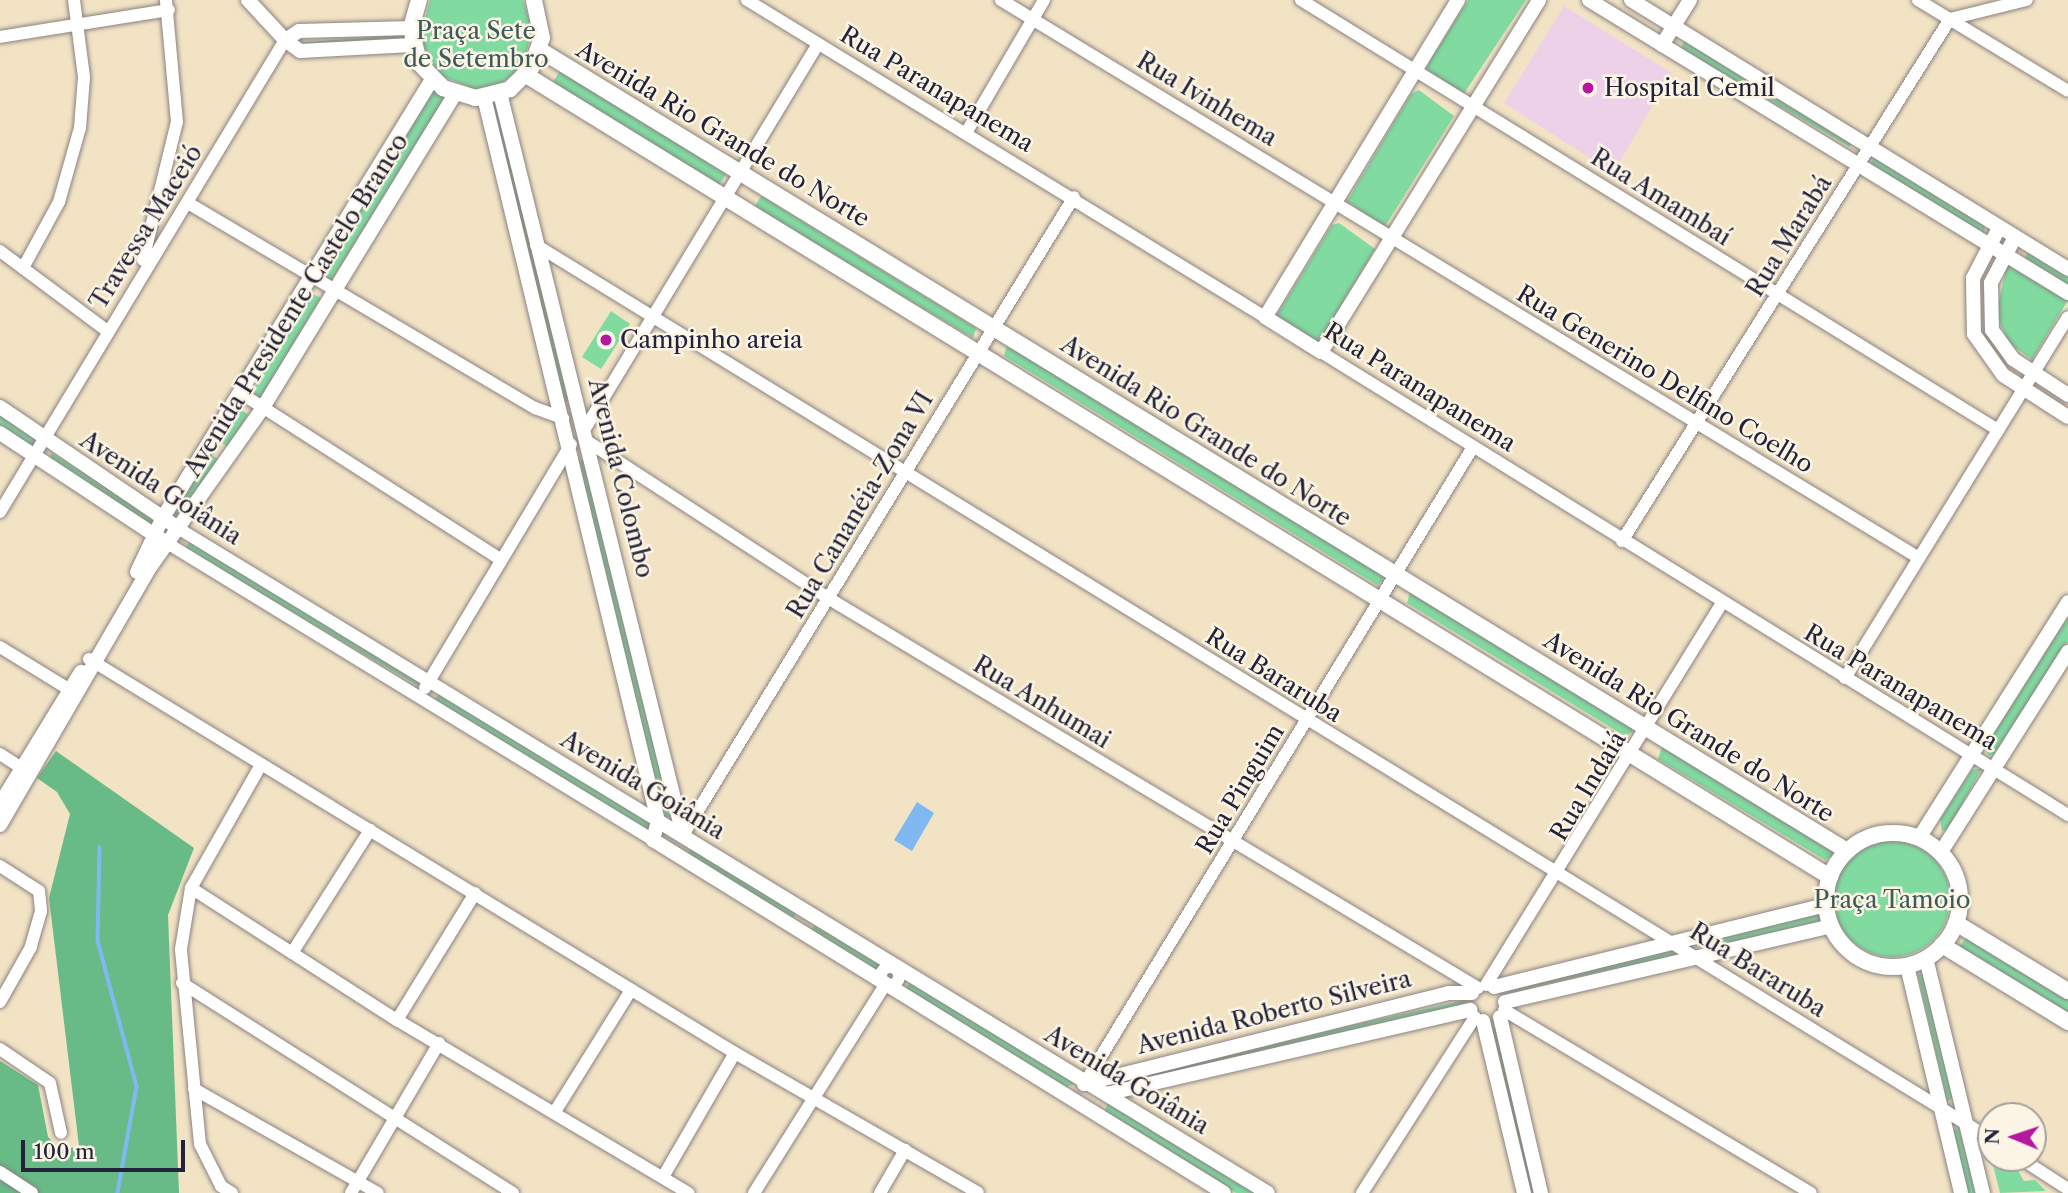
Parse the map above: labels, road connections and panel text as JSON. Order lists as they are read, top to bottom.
{
  "streets": {
    "main road": ["Avenida Rio Grande do Norte"],
    "street": [
      "Rua Paranapanema",
      "Rua Ivinhema",
      "Rua Amambaí",
      "Travessa Maceió",
      "Rua Marabá",
      "Avenida Presidente Castelo Branco",
      "Rua Generino Delfino Coelho",
      "Avenida Colombo",
      "Avenida Goiânia",
      "Rua Cananéia-Zona VI",
      "Rua Bararuba",
      "Rua Anhumai",
      "Rua Indaiá",
      "Rua Pinguim",
      "Avenida Roberto Silveira"
    ]
  },
  "crossings": [
    ["Rua Paranapanema", "Rua Marabá"],
    ["Rua Paranapanema", "Rua Cananéia-Zona VI"],
    ["Rua Paranapanema", "Rua Indaiá"],
    ["Rua Paranapanema", "Rua Pinguim"],
    ["Rua Ivinhema", "Rua Generino Delfino Coelho"],
    ["Avenida Rio Grande do Norte", "Rua Cananéia-Zona VI"],
    ["Avenida Rio Grande do Norte", "Rua Indaiá"],
    ["Avenida Rio Grande do Norte", "Rua Pinguim"],
    ["Avenida Rio Grande do Norte", "Avenida Roberto Silveira"],
    ["Rua Amambaí", "Rua Marabá"],
    ["Travessa Maceió", "Avenida Goiânia"],
    ["Rua Marabá", "Rua Generino Delfino Coelho"],
    ["Avenida Presidente Castelo Branco", "Avenida Goiânia"],
    ["Avenida Colombo", "Avenida Goiânia"],
    ["Avenida Colombo", "Rua Cananéia-Zona VI"],
    ["Avenida Colombo", "Rua Bararuba"],
    ["Avenida Colombo", "Rua Anhumai"],
    ["Avenida Goiânia", "Rua Cananéia-Zona VI"],
    ["Avenida Goiânia", "Rua Pinguim"],
    ["Avenida Goiânia", "Avenida Roberto Silveira"],
    ["Rua Cananéia-Zona VI", "Rua Bararuba"],
    ["Rua Cananéia-Zona VI", "Rua Anhumai"],
    ["Rua Bararuba", "Rua Indaiá"],
    ["Rua Bararuba", "Rua Pinguim"],
    ["Rua Bararuba", "Avenida Roberto Silveira"],
    ["Rua Anhumai", "Rua Indaiá"],
    ["Rua Anhumai", "Rua Pinguim"],
    ["Rua Anhumai", "Avenida Roberto Silveira"],
    ["Rua Indaiá", "Avenida Roberto Silveira"],
    ["Rua Pinguim", "Avenida Roberto Silveira"]
  ],
  "parks": ["Praça Sete de Setembro", "Praça Tamoio"],
  "places": ["Hospital Cemil", "Campinho areia"],
  "scale_bar": "100 m",
  "north": "left"
}
